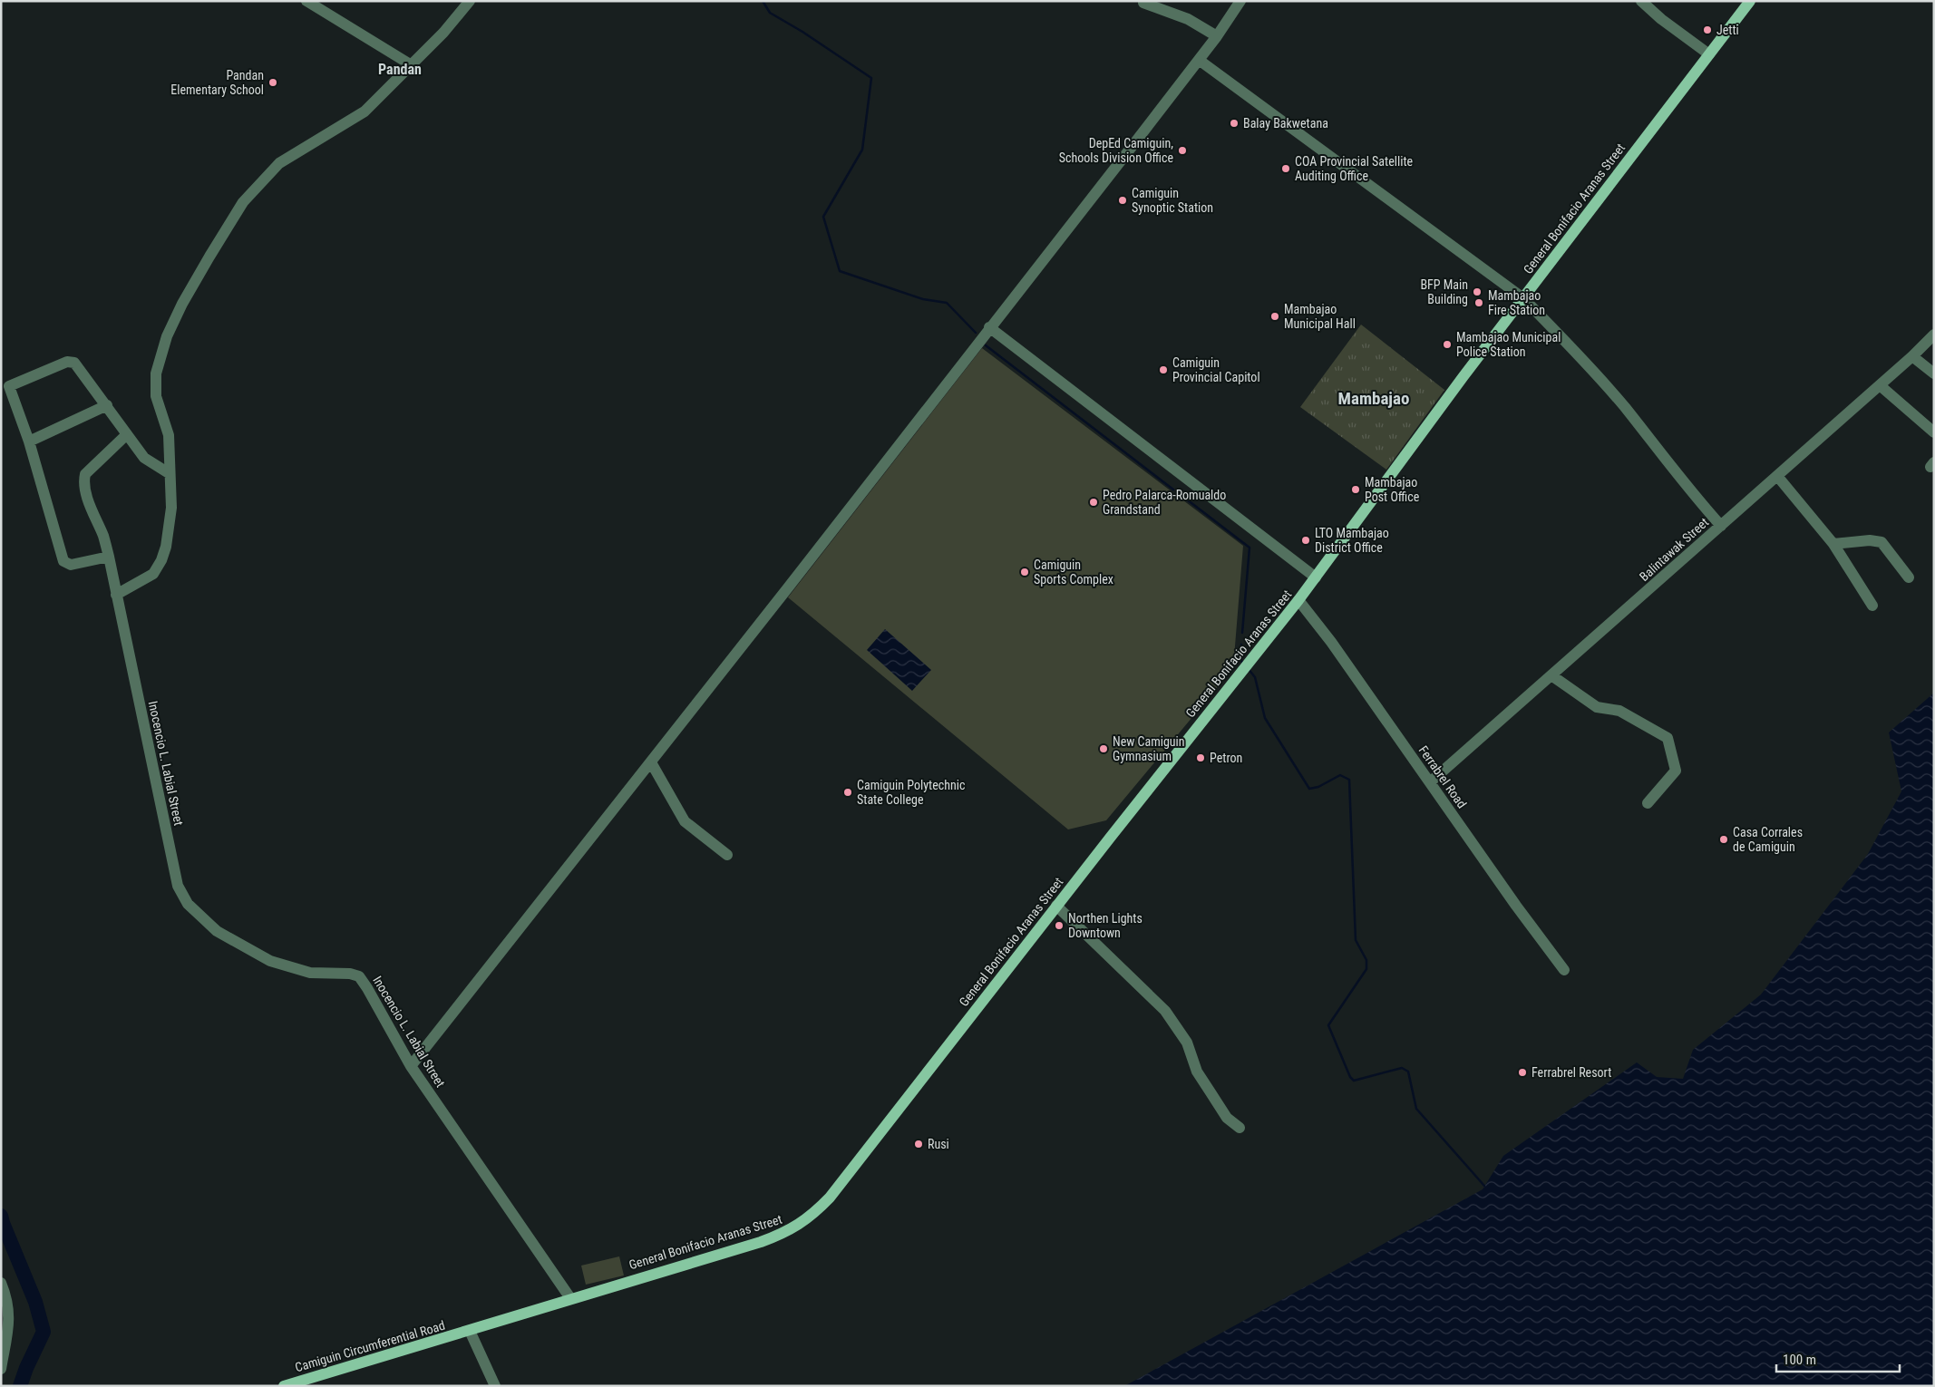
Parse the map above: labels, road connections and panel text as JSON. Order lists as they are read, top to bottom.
{
  "streets": {
    "main road": ["General Bonifacio Aranas Street", "Camiguin Circumferential Road"],
    "street": ["Balintawak Street", "Inocencio L. Labial Street", "Ferrabrel Road"]
  },
  "crossings": [
    ["General Bonifacio Aranas Street", "Inocencio L. Labial Street"],
    ["General Bonifacio Aranas Street", "Ferrabrel Road"],
    ["General Bonifacio Aranas Street", "Camiguin Circumferential Road"],
    ["Balintawak Street", "Ferrabrel Road"]
  ],
  "districts": ["Pandan", "Mambajao"],
  "places": [
    "Jetti",
    "Pandan Elementary School",
    "Balay Bakwetana",
    "DepEd Camiguin, Schools Division Office",
    "COA Provincial Satellite Auditing Office",
    "Camiguin Synoptic Station",
    "BFP Main Building",
    "Mambajao Fire Station",
    "Mambajao Municipal Hall",
    "Mambajao Municipal Police Station",
    "Camiguin Provincial Capitol",
    "Mambajao Post Office",
    "Pedro Palarca-Romualdo Grandstand",
    "LTO Mambajao District Office",
    "Camiguin Sports Complex",
    "New Camiguin Gymnasium",
    "Petron",
    "Camiguin Polytechnic State College",
    "Casa Corrales de Camiguin",
    "Northen Lights Downtown",
    "Ferrabrel Resort",
    "Rusi"
  ],
  "scale_bar": "100 m"
}
